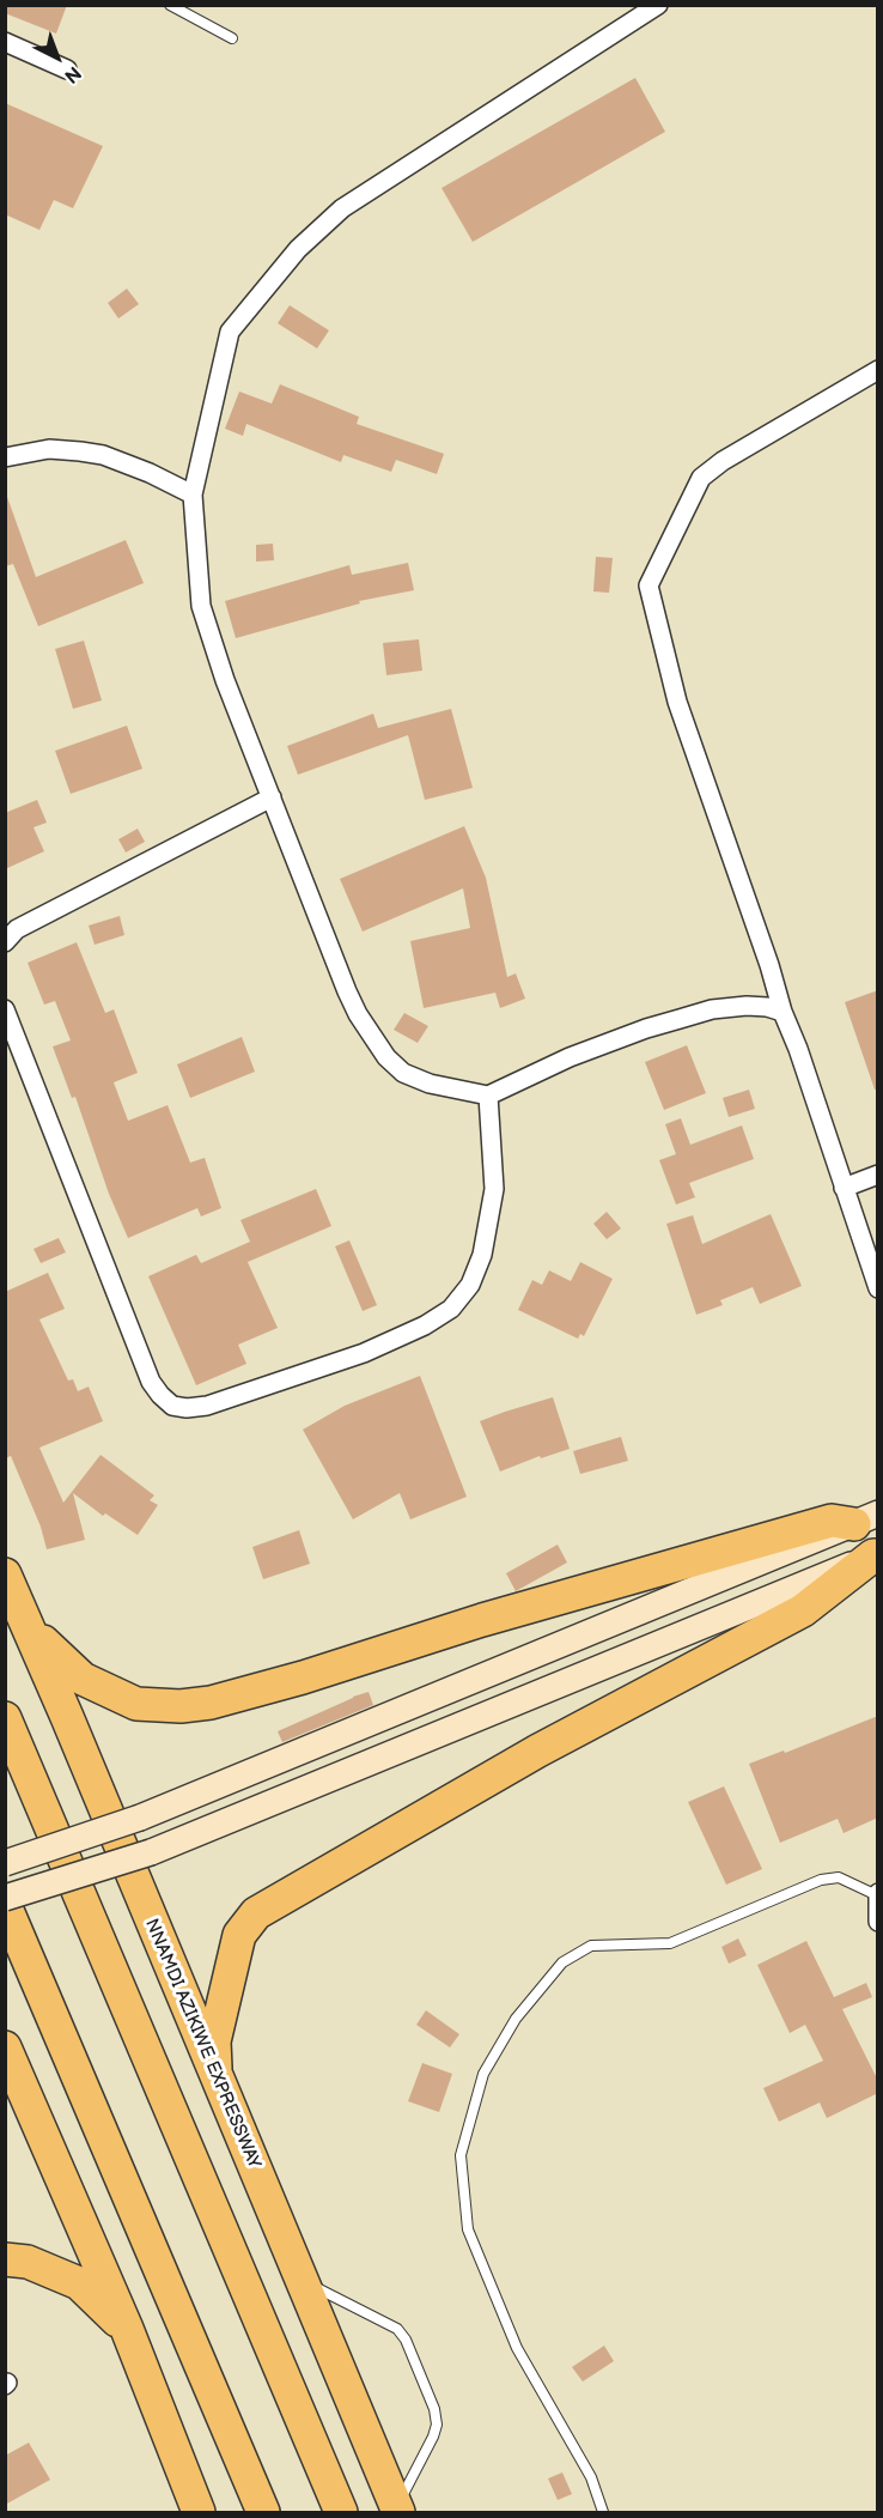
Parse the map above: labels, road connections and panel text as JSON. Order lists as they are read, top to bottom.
{
  "streets": {
    "highway": ["NNAMDI AZIKIWE EXPRESSWAY"]
  },
  "north": "bottom right"
}
